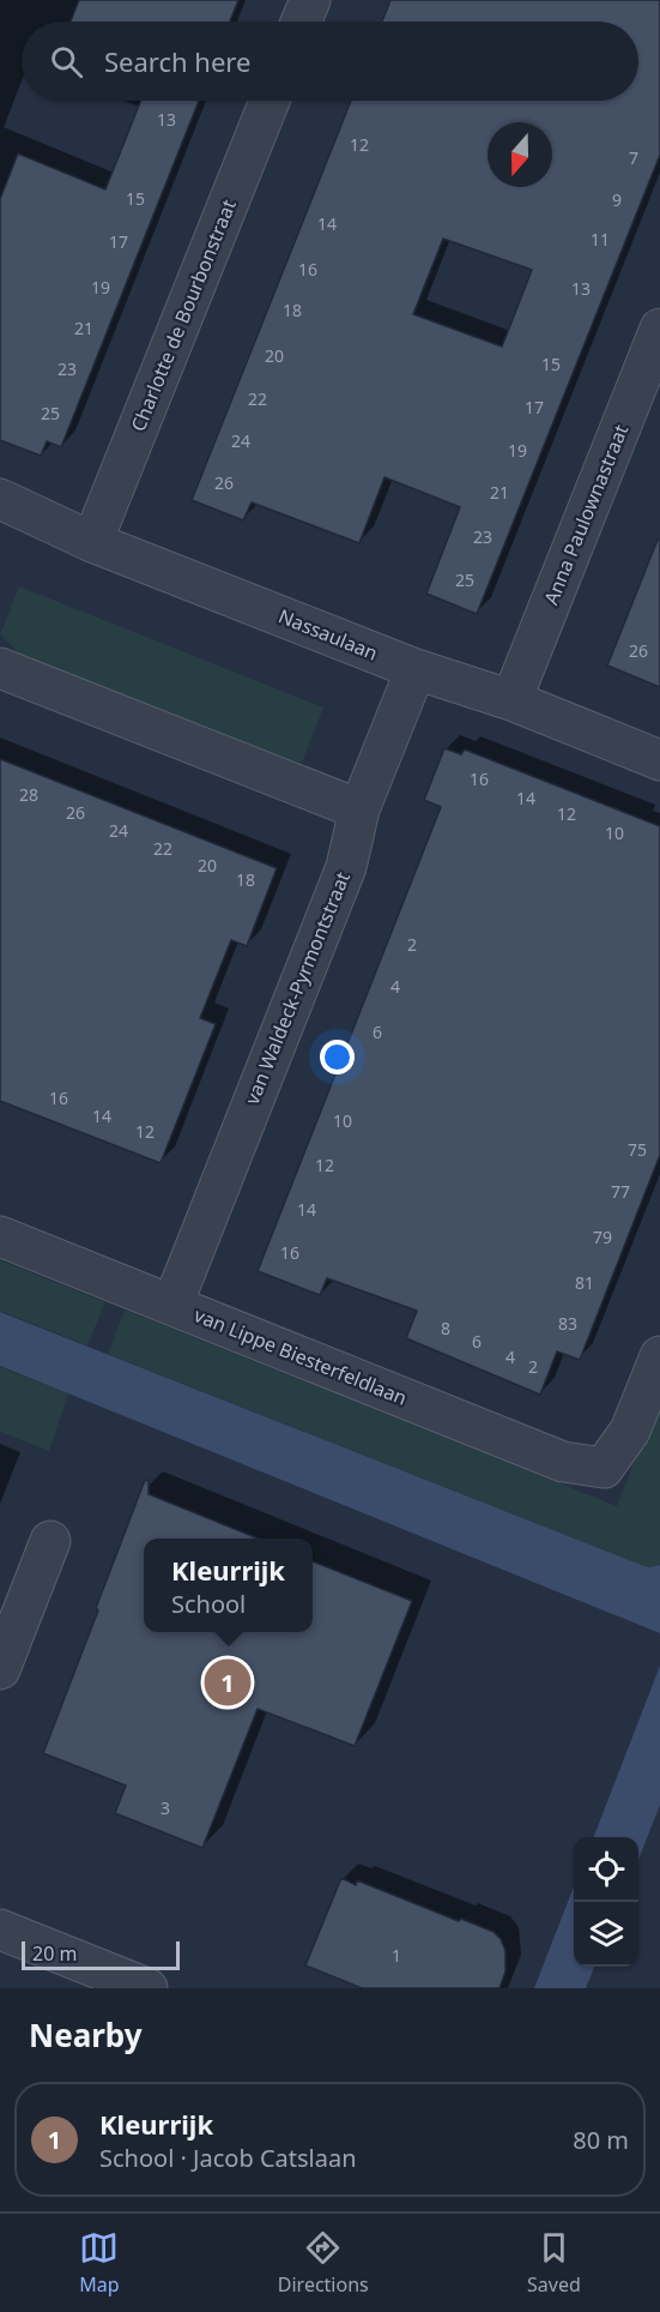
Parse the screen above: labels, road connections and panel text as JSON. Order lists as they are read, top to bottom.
{
  "streets": {
    "street": [
      "Charlotte de Bourbonstraat",
      "Anna Paulownastraat",
      "Nassaulaan",
      "van Waldeck-Pyrmontstraat",
      "van Lippe Biesterfeldlaan"
    ]
  },
  "crossings": [
    ["Charlotte de Bourbonstraat", "Nassaulaan"],
    ["Anna Paulownastraat", "Nassaulaan"],
    ["Nassaulaan", "van Waldeck-Pyrmontstraat"],
    ["van Waldeck-Pyrmontstraat", "van Lippe Biesterfeldlaan"]
  ],
  "house_numbers": [
    "13",
    "12",
    "7",
    "15",
    "9",
    "14",
    "11",
    "17",
    "16",
    "19",
    "13",
    "18",
    "21",
    "20",
    "15",
    "23",
    "22",
    "17",
    "25",
    "24",
    "19",
    "26",
    "21",
    "23",
    "25",
    "26",
    "16",
    "28",
    "14",
    "26",
    "12",
    "24",
    "10",
    "22",
    "20",
    "18",
    "2",
    "4",
    "6",
    "16",
    "14",
    "10",
    "12",
    "75",
    "12",
    "77",
    "14",
    "79",
    "16",
    "81",
    "83",
    "8",
    "6",
    "4",
    "2",
    "3",
    "1"
  ],
  "scale_bar": "20 m",
  "north": "bottom",
  "page": {
    "search": "Search here",
    "popup": ["Kleurrijk", "School"],
    "pins": "1",
    "scale": "20 m",
    "heading": "Nearby",
    "list": [
      {
        "mark": "1",
        "name": "Kleurrijk",
        "note": "School · Jacob Catslaan",
        "value": "80 m"
      }
    ],
    "nav": ["Map", "Directions", "Saved"]
  }
}
